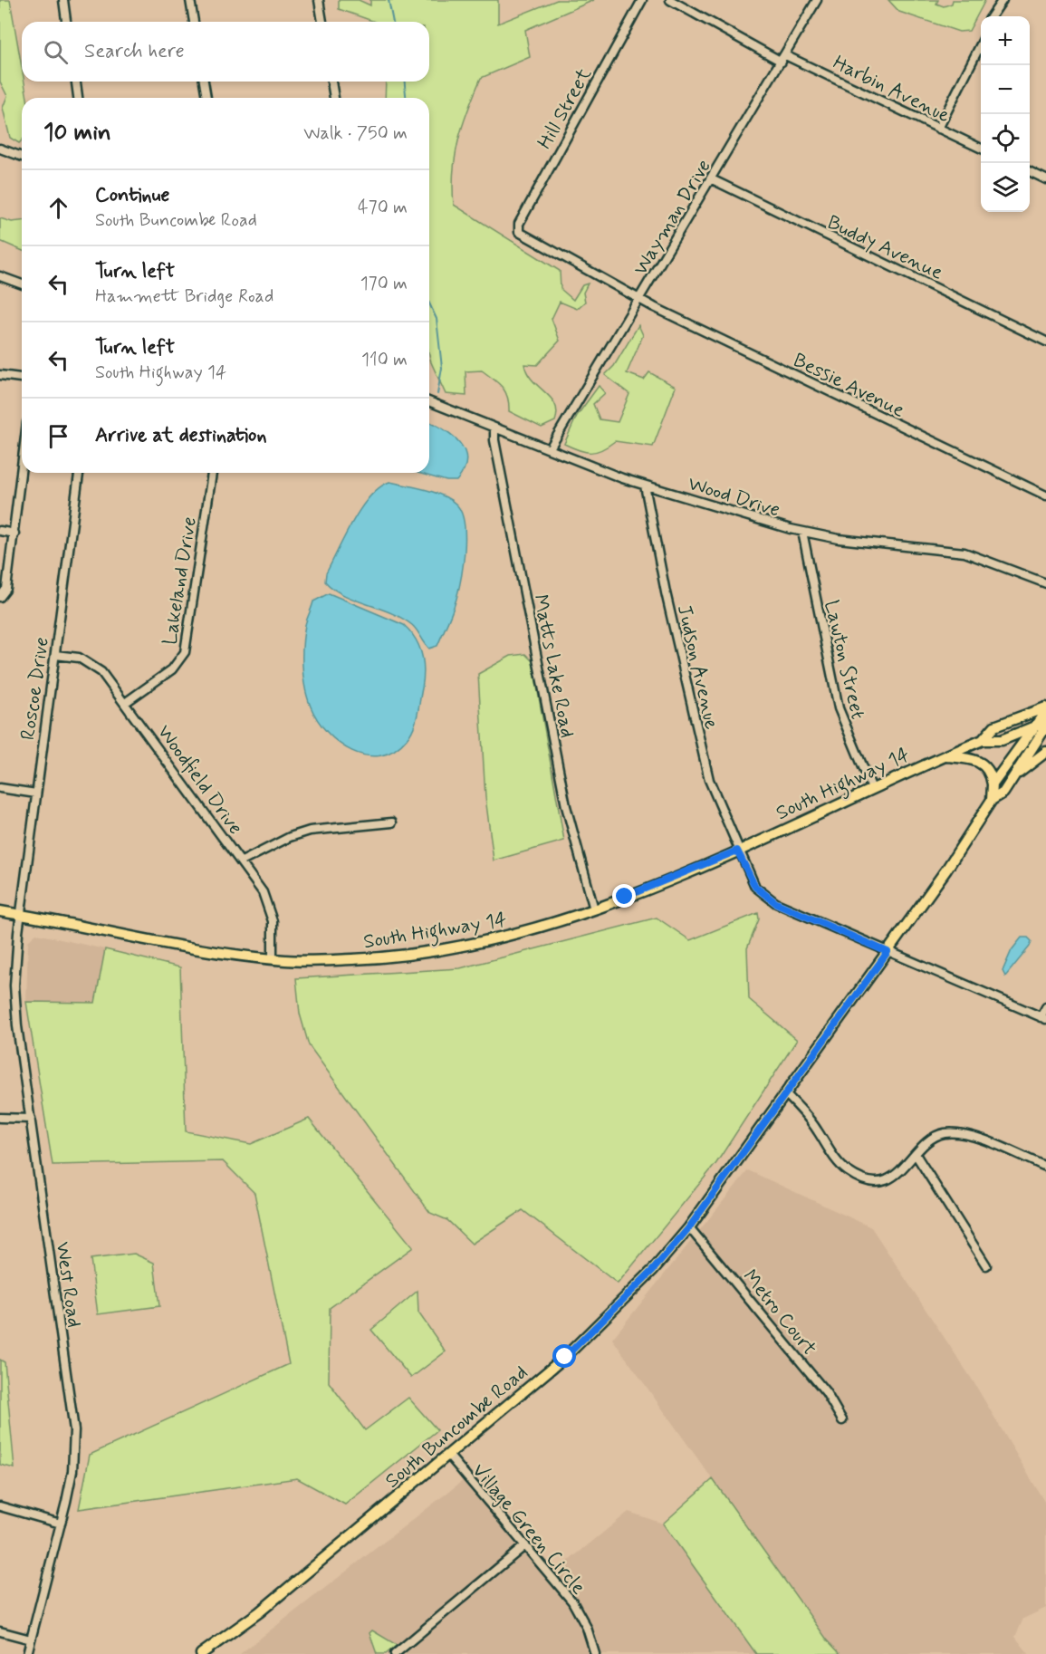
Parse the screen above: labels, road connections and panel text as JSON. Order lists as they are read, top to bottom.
{
  "streets": {
    "main road": ["South Highway 14", "South Buncombe Road"],
    "street": [
      "Harbin Avenue",
      "Hill Street",
      "Wayman Drive",
      "Buddy Avenue",
      "Bessie Avenue",
      "Wood Drive",
      "Lakeland Drive",
      "Lawton Street",
      "Matts Lake Road",
      "Judson Avenue",
      "Roscoe Drive",
      "Woodfield Drive",
      "West Road",
      "Metro Court",
      "Village Green Circle"
    ]
  },
  "crossings": [
    ["Harbin Avenue", "Wayman Drive"],
    ["Hill Street", "Bessie Avenue"],
    ["Wayman Drive", "Buddy Avenue"],
    ["Wayman Drive", "Bessie Avenue"],
    ["Wayman Drive", "Wood Drive"],
    ["Wood Drive", "Lawton Street"],
    ["Wood Drive", "Matts Lake Road"],
    ["Wood Drive", "Judson Avenue"],
    ["Lakeland Drive", "Woodfield Drive"],
    ["Lawton Street", "South Highway 14"],
    ["Matts Lake Road", "South Highway 14"],
    ["Judson Avenue", "South Highway 14"],
    ["Judson Avenue", "South Buncombe Road"],
    ["Roscoe Drive", "Woodfield Drive"],
    ["Roscoe Drive", "South Highway 14"],
    ["Roscoe Drive", "West Road"],
    ["Woodfield Drive", "South Highway 14"],
    ["South Highway 14", "West Road"],
    ["South Highway 14", "South Buncombe Road"],
    ["Metro Court", "South Buncombe Road"],
    ["South Buncombe Road", "Village Green Circle"]
  ],
  "page": {
    "map_buttons": ["+", "−"],
    "search": "Search here",
    "heading": ["10 min", "Walk · 750 m"],
    "list": [
      ["Continue", "South Buncombe Road", "470 m"],
      ["Turn left", "Hammett Bridge Road", "170 m"],
      ["Turn left", "South Highway 14", "110 m"],
      "Arrive at destination"
    ]
  }
}
